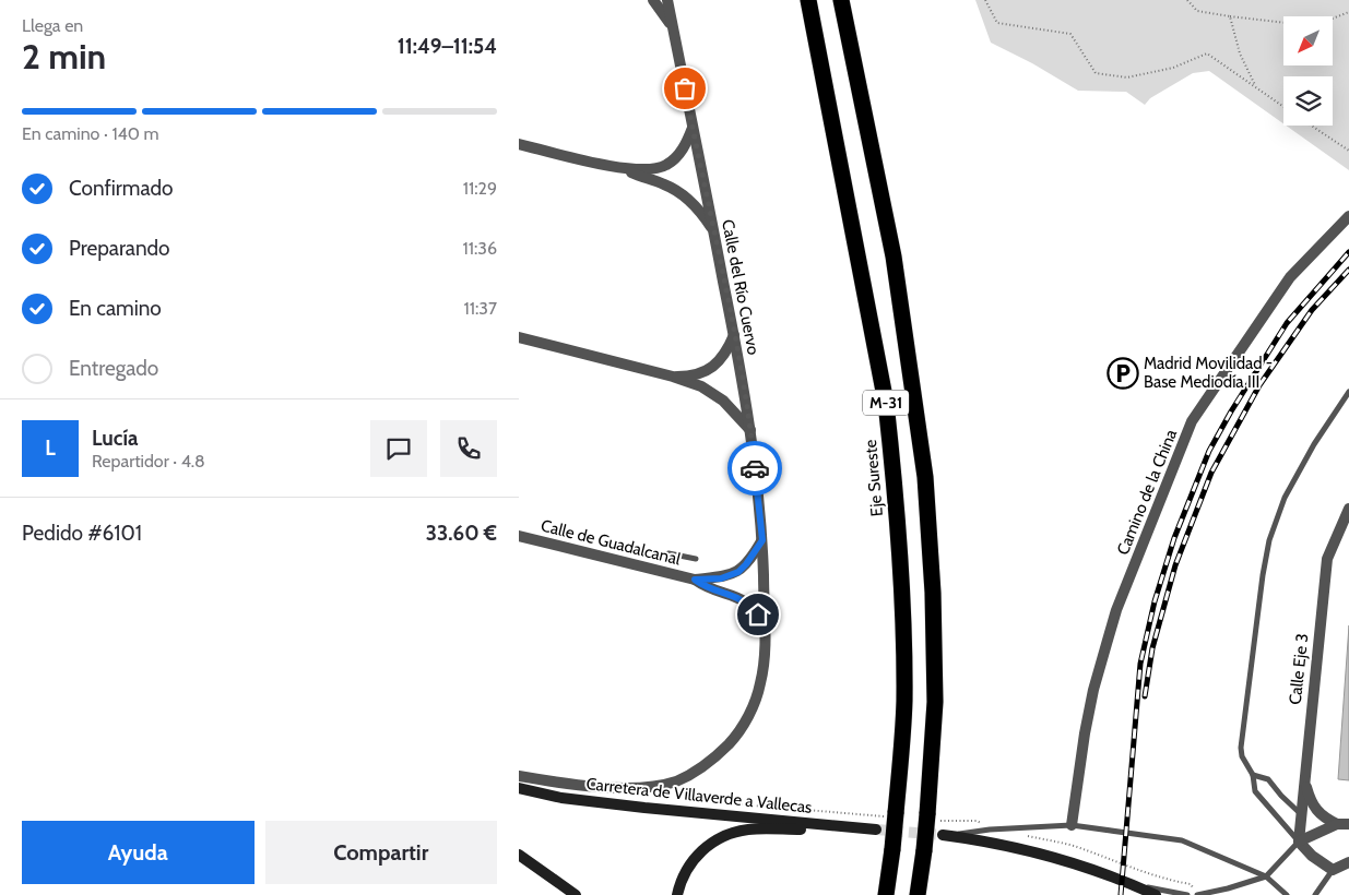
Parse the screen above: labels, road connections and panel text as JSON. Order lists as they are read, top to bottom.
{
  "streets": {
    "highway": ["M-31", "Eje Sureste"],
    "main road": ["Carretera de Villaverde a Vallecas"],
    "street": [
      "Calle del Río Cuervo",
      "Camino de la China",
      "Calle de Guadalcanal",
      "Calle Eje 3"
    ]
  },
  "crossings": [
    ["Calle del Río Cuervo", "Calle de Guadalcanal"]
  ],
  "places": {
    "parking": ["Madrid Movilidad - Base Mediodía III"]
  },
  "north": "bottom left",
  "page": {
    "heading": ["2 min", "Llega en", "11:49–11:54"],
    "panel": [
      "Lucía",
      "Repartidor · 4.8",
      "Pedido #6101",
      "33.60 €"
    ],
    "bar": "En camino · 140 m",
    "list": [
      ["Confirmado", "11:29"],
      ["Preparando", "11:36"],
      ["En camino", "11:37"],
      "Entregado"
    ],
    "round": "L",
    "buttons": ["Ayuda", "Compartir"]
  }
}
